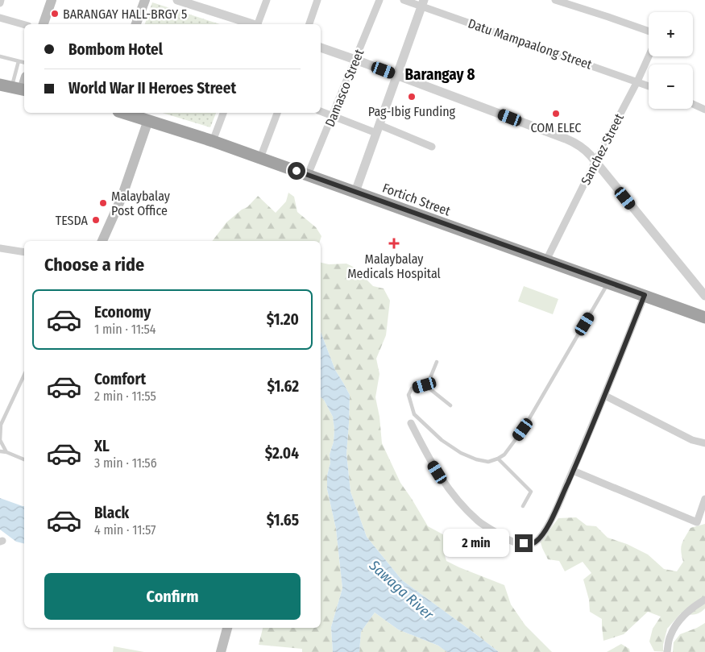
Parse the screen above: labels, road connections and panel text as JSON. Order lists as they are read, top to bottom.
{
  "streets": {
    "highway": ["Fortich Street"],
    "street": ["Datu Mampaalong Street", "Damasco Street", "Sanchez Street"]
  },
  "crossings": [
    ["Datu Mampaalong Street", "Sanchez Street"],
    ["Damasco Street", "Fortich Street"],
    ["Sanchez Street", "Fortich Street"]
  ],
  "districts": ["Barangay 8"],
  "water": ["Sawaga River"],
  "places": {
    "other": [
      "BARANGAY HALL-BRGY 5",
      "Pag-Ibig Funding",
      "COM ELEC",
      "Malaybalay Post Office",
      "TESDA"
    ],
    "health": ["Malaybalay Medicals Hospital"]
  },
  "page": {
    "map_buttons": ["+", "−"],
    "banner": ["Bombom Hotel", "World War II Heroes Street"],
    "heading": "Choose a ride",
    "list": [
      {
        "name": "Economy",
        "note": "1 min · 11:54",
        "value": "$1.20"
      },
      {
        "name": "Comfort",
        "note": "2 min · 11:55",
        "value": "$1.62"
      },
      {
        "name": "XL",
        "note": "3 min · 11:56",
        "value": "$2.04"
      },
      {
        "name": "Black",
        "note": "4 min · 11:57",
        "value": "$1.65"
      }
    ],
    "bubble": "2 min",
    "buttons": "Confirm"
  }
}
